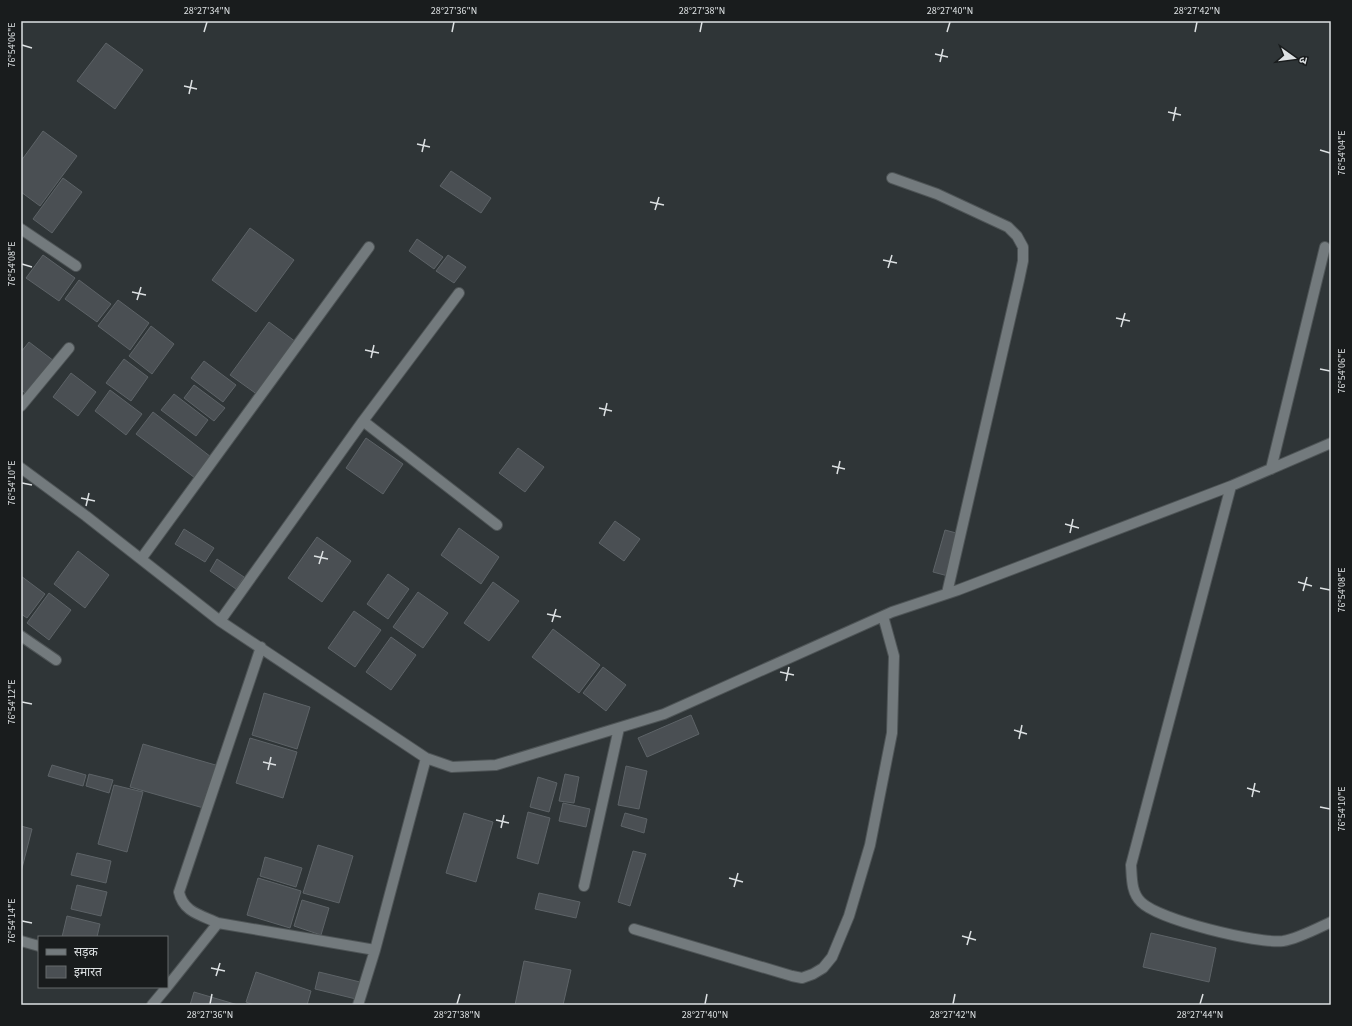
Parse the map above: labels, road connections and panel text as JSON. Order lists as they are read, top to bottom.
{
  "legend": ["सड़क", "इमारत"],
  "north": "right",
  "coordinates": [
    "28°27'34\"N",
    "28°27'36\"N",
    "28°27'38\"N",
    "28°27'40\"N",
    "28°27'42\"N",
    "76°54'06\"E",
    "76°54'04\"E",
    "76°54'08\"E",
    "76°54'10\"E",
    "76°54'12\"E",
    "76°54'14\"E",
    "28°27'44\"N"
  ]
}
